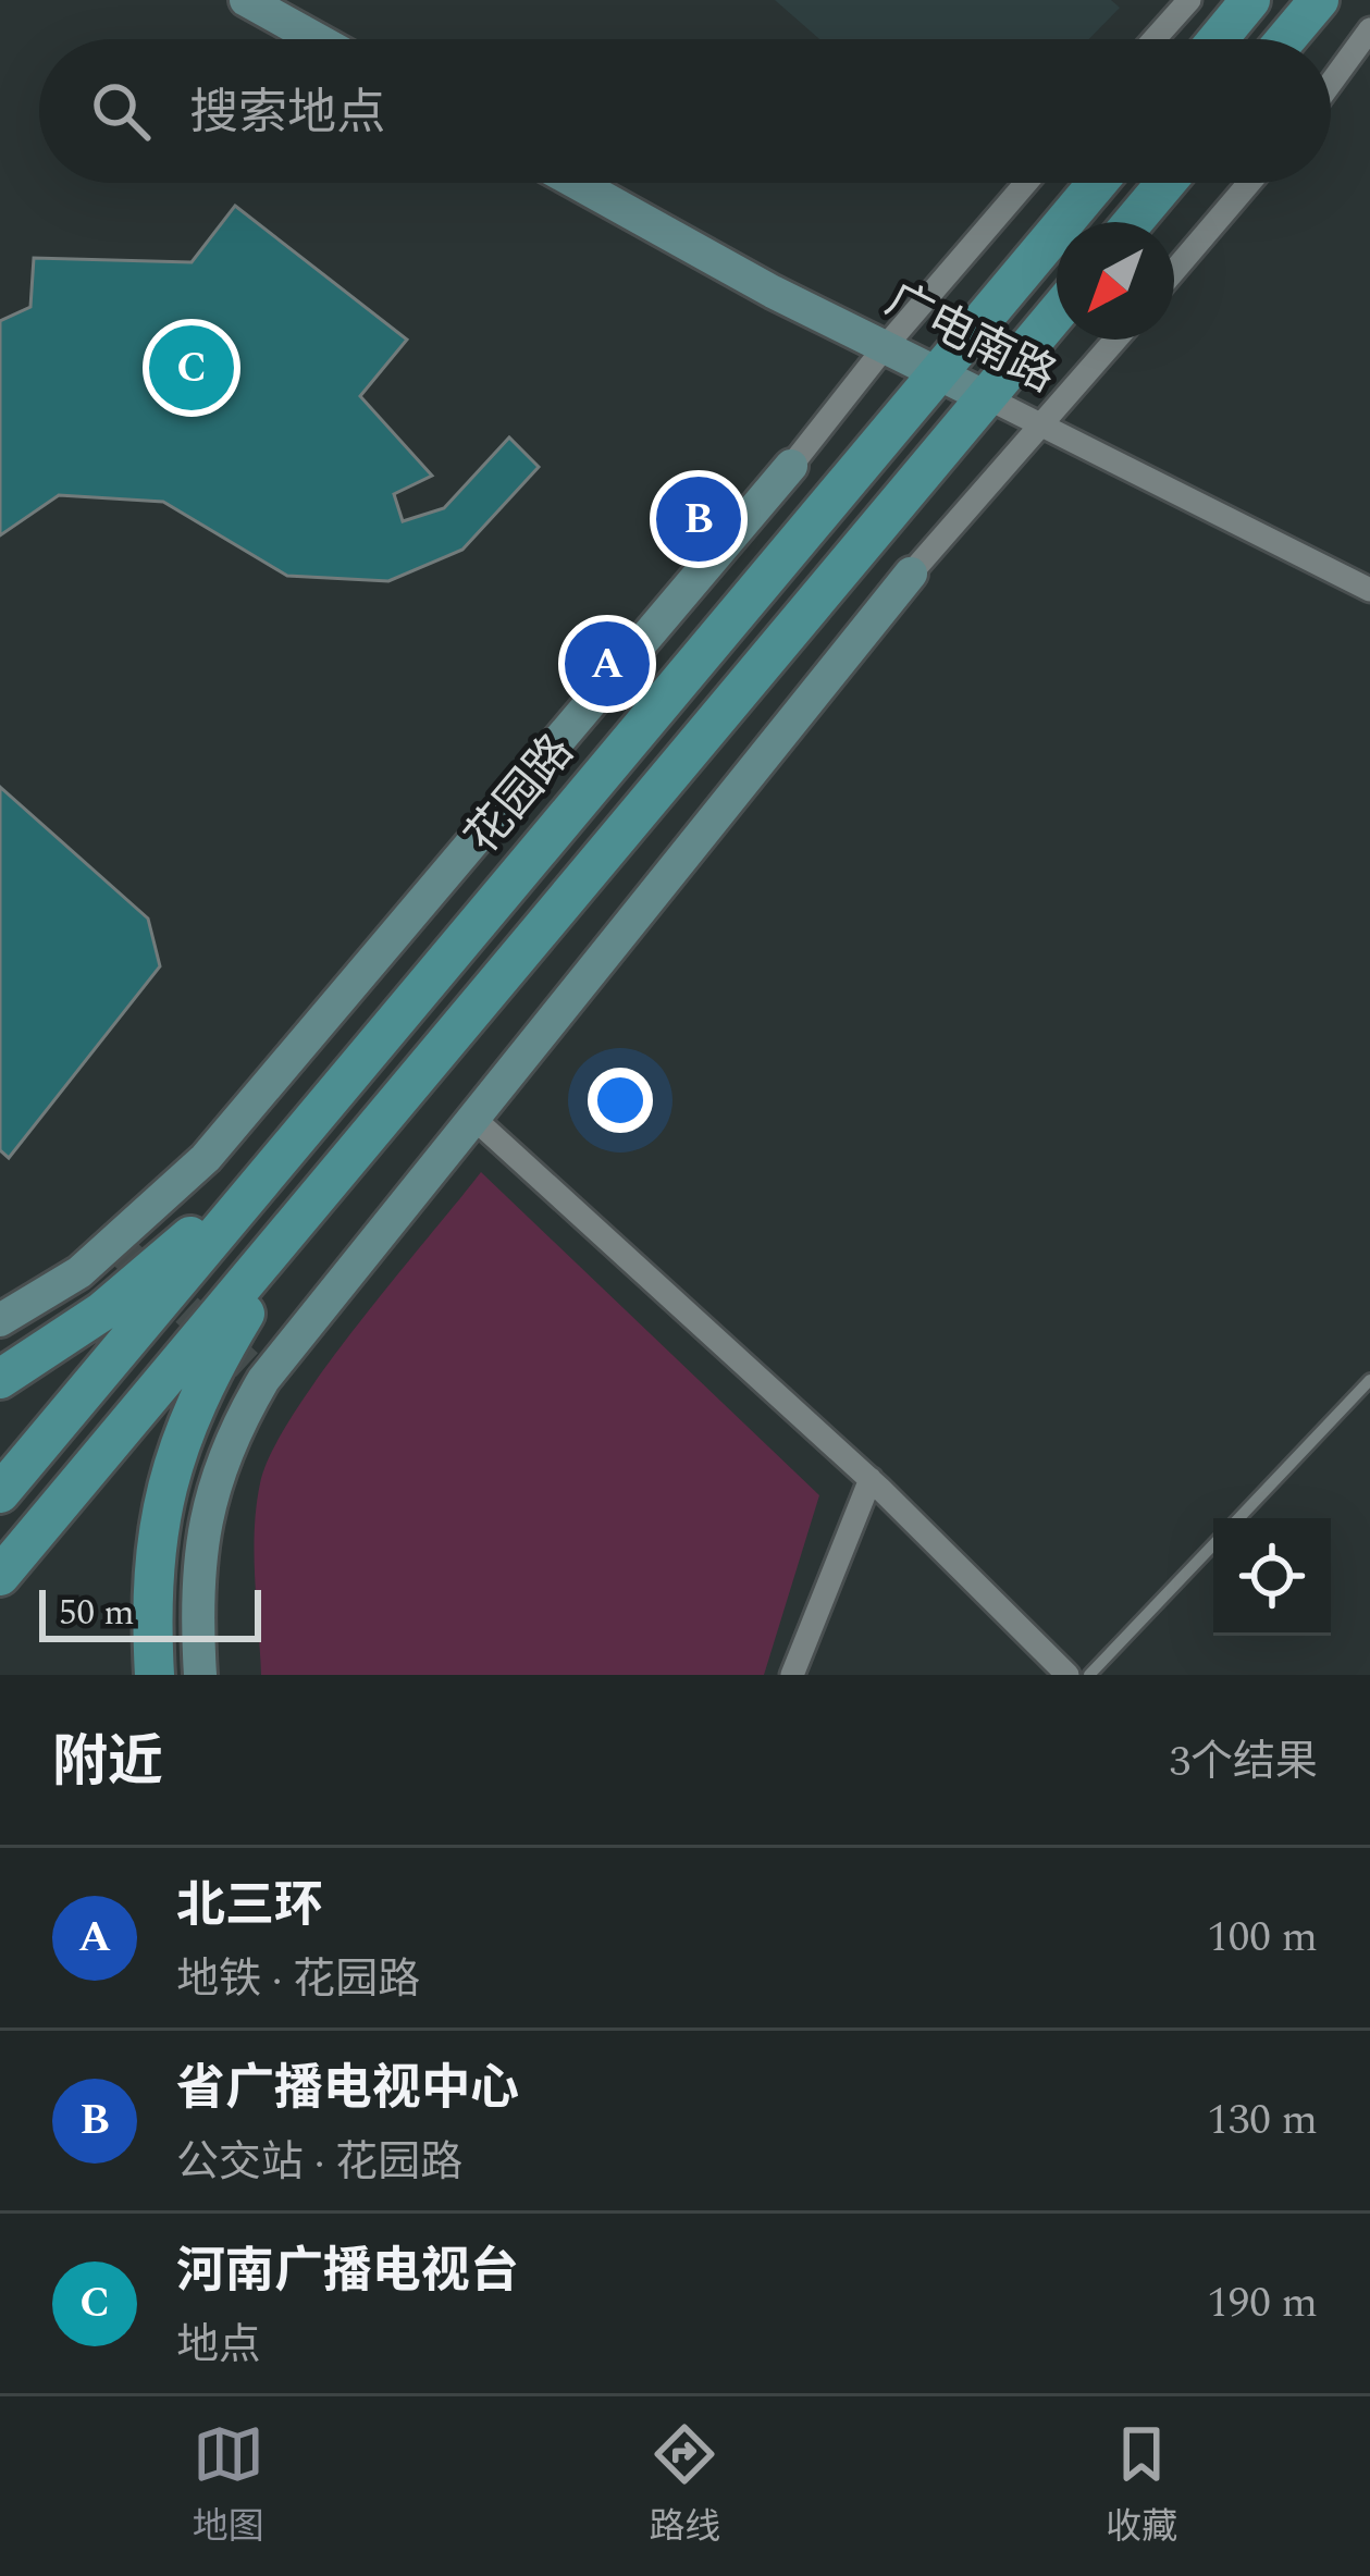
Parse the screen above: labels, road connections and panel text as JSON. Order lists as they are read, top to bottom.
{
  "streets": {
    "main road": ["花园路"],
    "street": ["广电南路"]
  },
  "crossings": [
    ["广电南路", "花园路"]
  ],
  "scale_bar": "50 m",
  "north": "bottom left",
  "page": {
    "search": "搜索地点",
    "pins": ["C", "B", "A"],
    "scale": "50 m",
    "heading": ["附近", "3个结果"],
    "list": [
      {
        "mark": "A",
        "name": "北三环",
        "note": "地铁 · 花园路",
        "value": "100 m"
      },
      {
        "mark": "B",
        "name": "省广播电视中心",
        "note": "公交站 · 花园路",
        "value": "130 m"
      },
      {
        "mark": "C",
        "name": "河南广播电视台",
        "note": "地点",
        "value": "190 m"
      }
    ],
    "nav": ["地图", "路线", "收藏"]
  }
}
